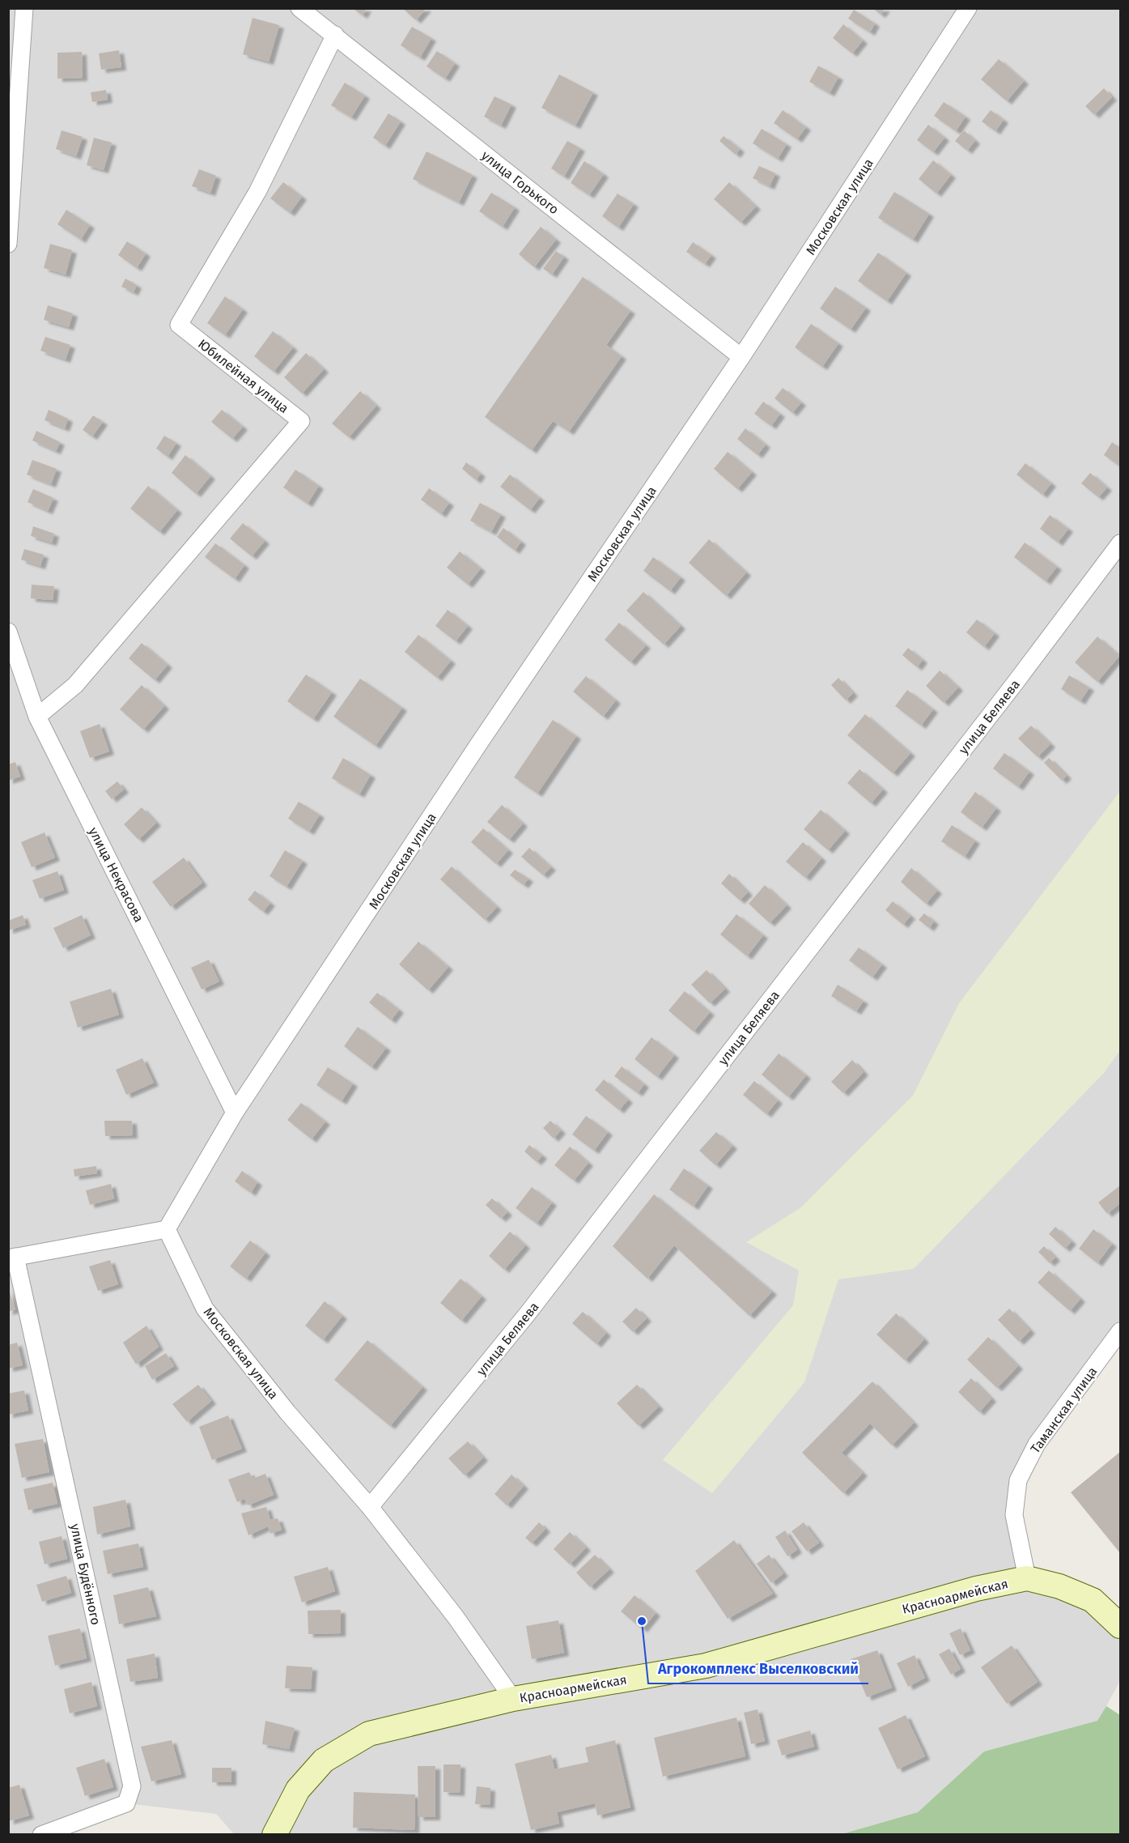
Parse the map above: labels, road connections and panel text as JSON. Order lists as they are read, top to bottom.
{
  "streets": {
    "street": [
      "улица Горького",
      "Московская улица",
      "Юбилейная улица",
      "улица Беляева",
      "улица Некрасова",
      "Таманская улица",
      "улица Будённого",
      "Красноармейская"
    ]
  },
  "crossings": [
    ["улица Горького", "Московская улица"],
    ["улица Горького", "Юбилейная улица"],
    ["Московская улица", "улица Беляева"],
    ["Московская улица", "улица Некрасова"],
    ["Московская улица", "Красноармейская"],
    ["Юбилейная улица", "улица Некрасова"],
    ["Таманская улица", "Красноармейская"]
  ],
  "places": ["Агрокомплекс Выселковский"]
}
